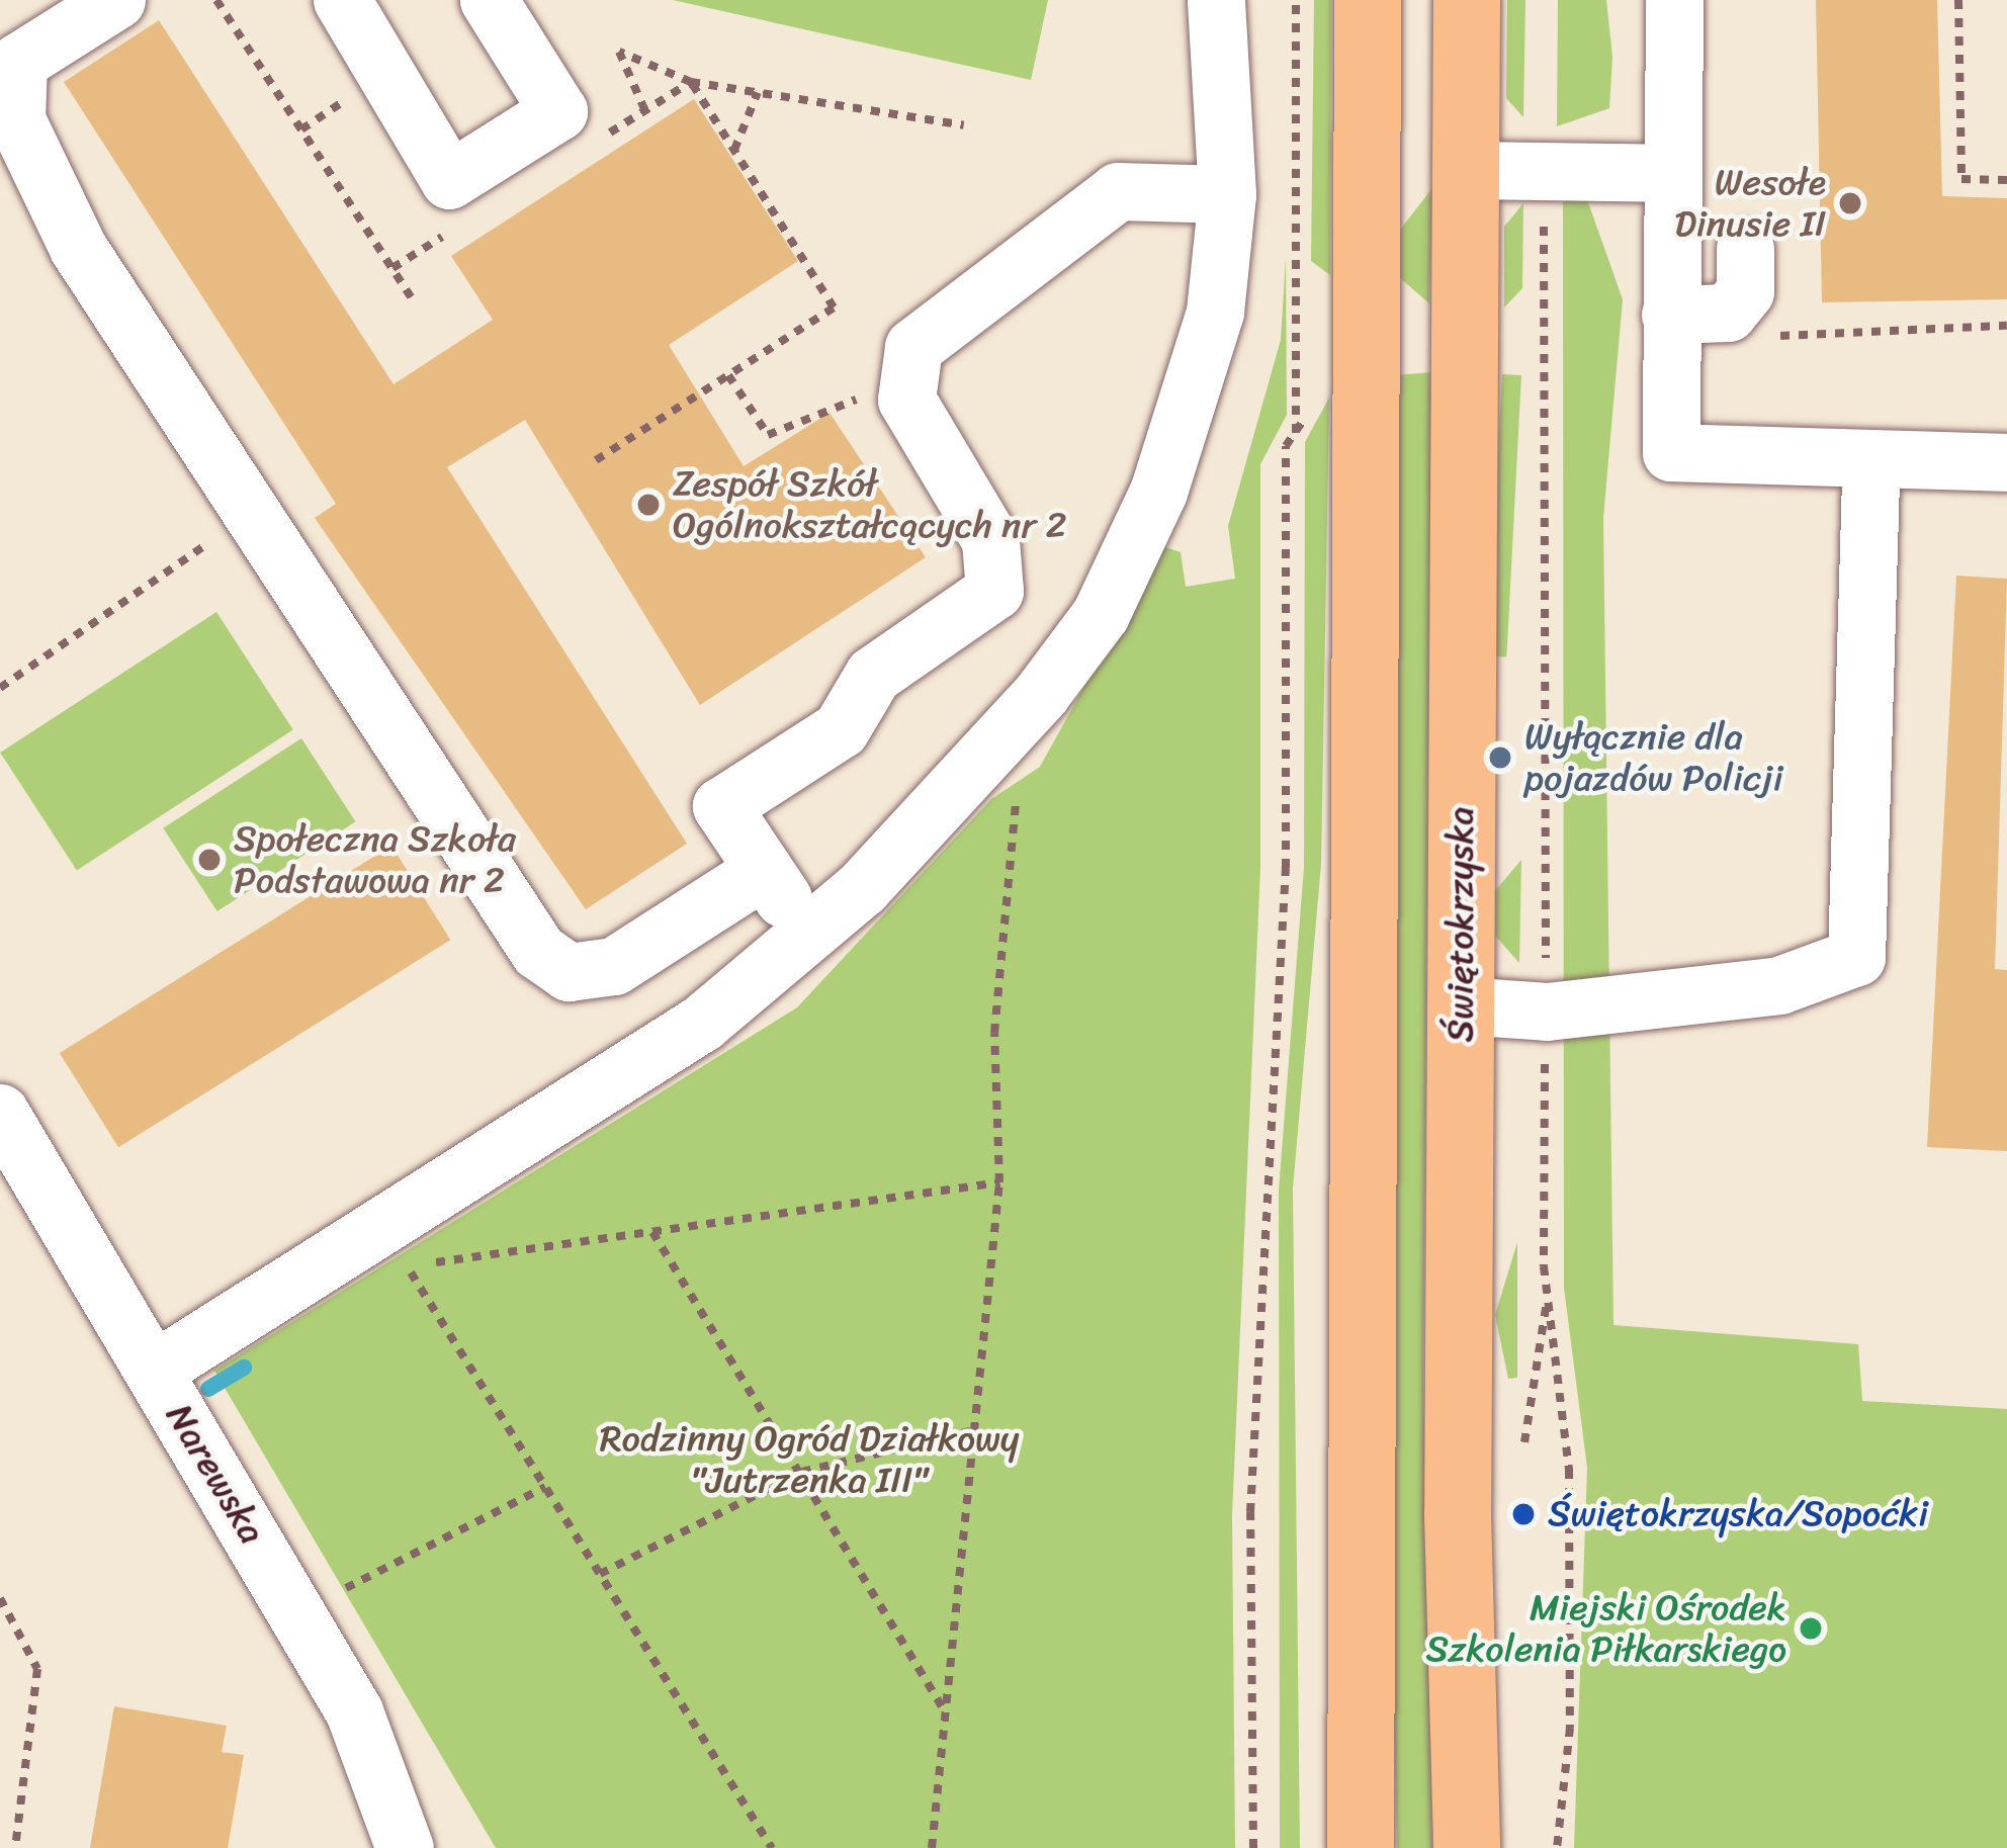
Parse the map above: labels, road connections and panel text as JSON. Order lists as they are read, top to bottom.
{
  "streets": {
    "main road": ["Świętokrzyska"],
    "street": ["Narewska"]
  },
  "parks": ["Rodzinny Ogród Działkowy \"Jutrzenka III\""],
  "places": [
    "Wesołe Dinusie II",
    "Zespół Szkół Ogólnokształcących nr 2",
    "Wyłącznie dla pojazdów Policji",
    "Społeczna Szkoła Podstawowa nr 2",
    "Świętokrzyska/Sopoćki",
    "Miejski Ośrodek Szkolenia Piłkarskiego"
  ]
}
